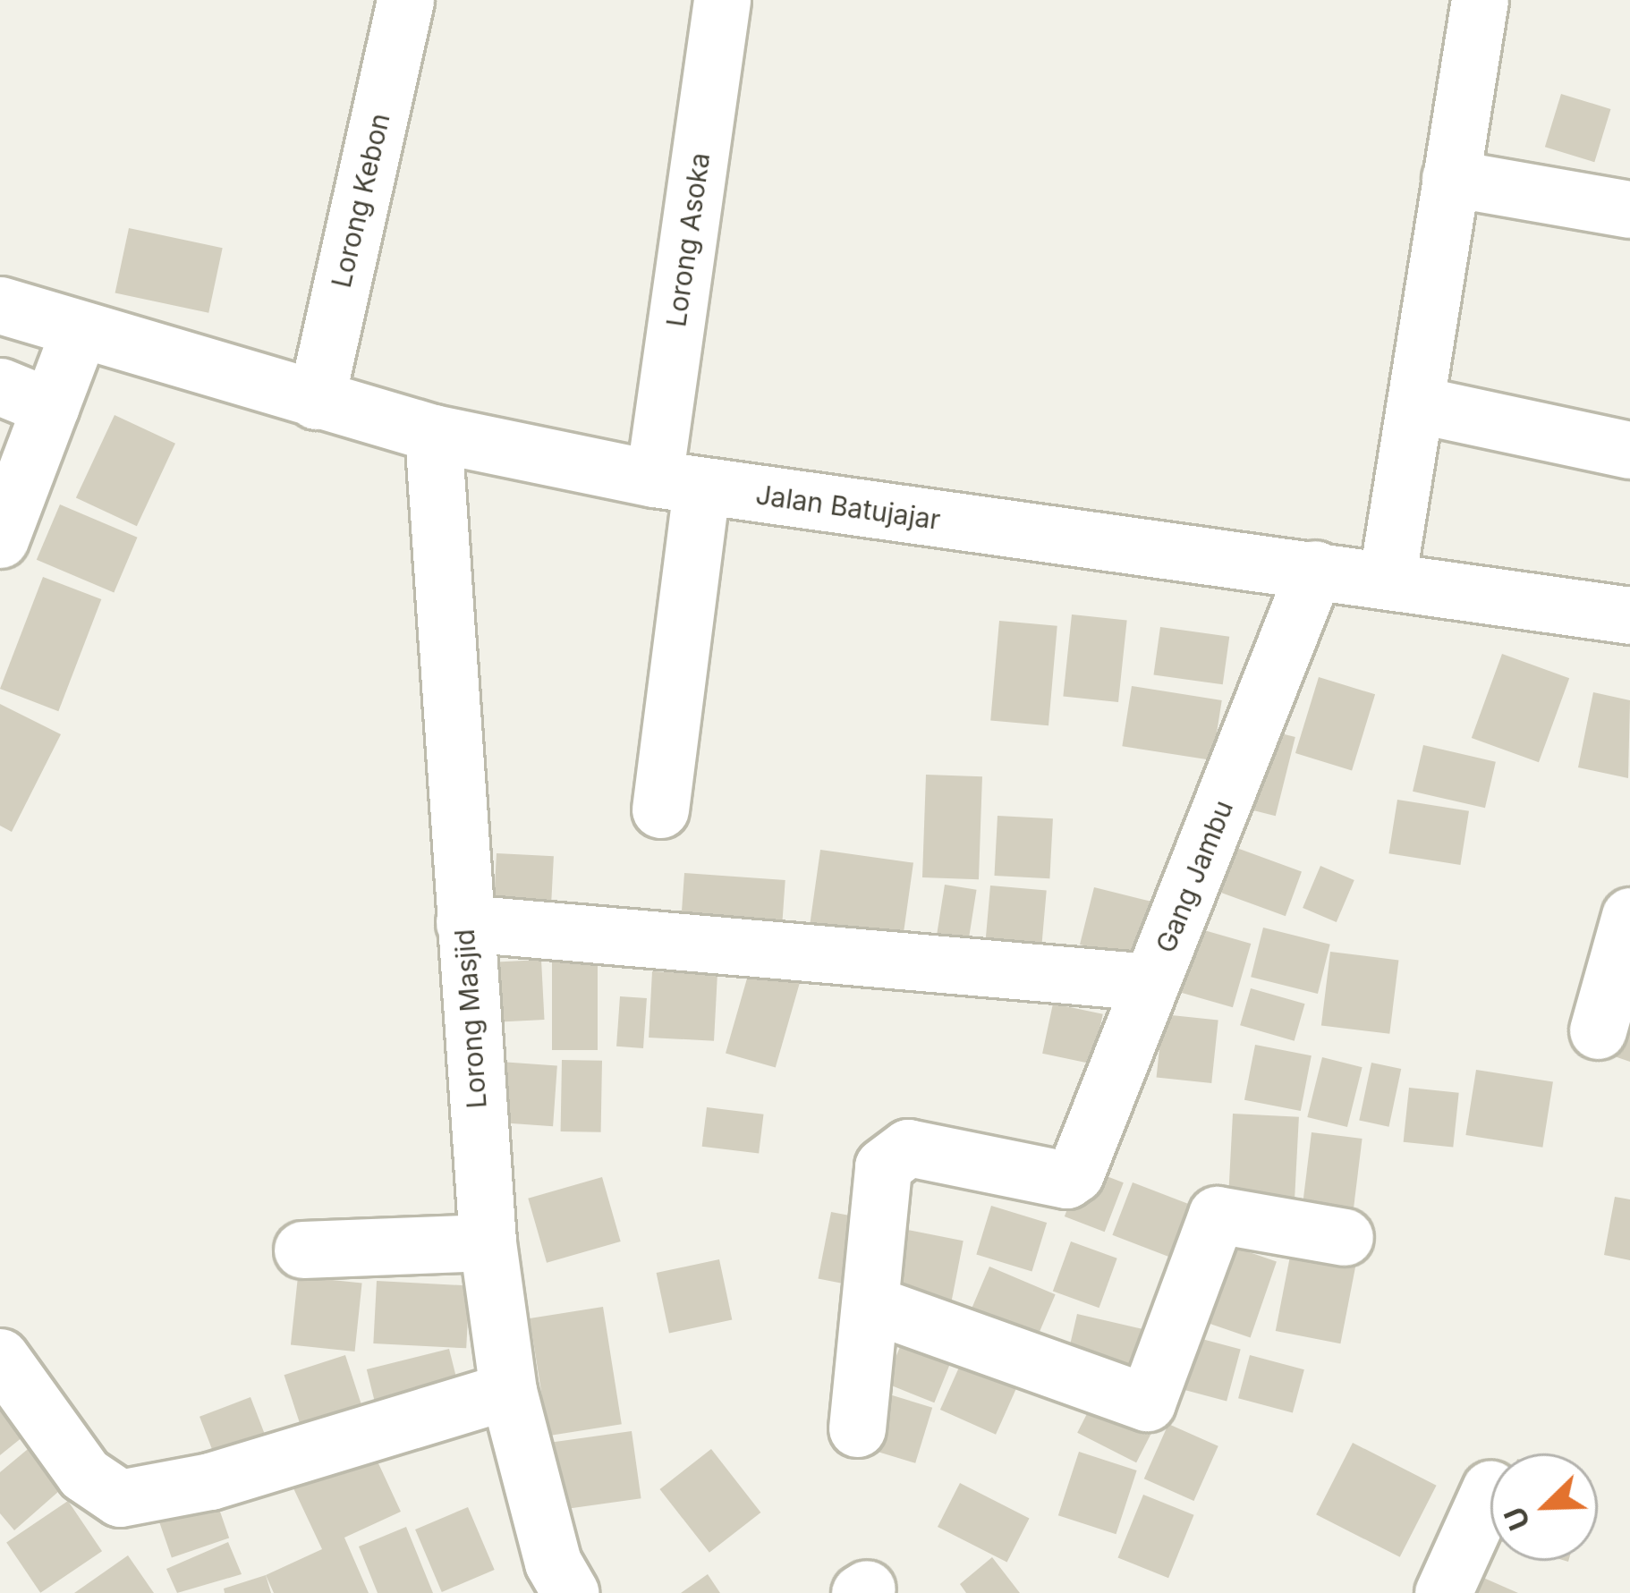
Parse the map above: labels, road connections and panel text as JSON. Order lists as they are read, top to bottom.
{
  "streets": {
    "street": [
      "Lorong Kebon",
      "Lorong Asoka",
      "Jalan Batujajar",
      "Gang Jambu",
      "Lorong Masjid"
    ]
  },
  "crossings": [
    ["Lorong Kebon", "Jalan Batujajar"],
    ["Lorong Asoka", "Jalan Batujajar"],
    ["Jalan Batujajar", "Gang Jambu"],
    ["Jalan Batujajar", "Lorong Masjid"]
  ],
  "north": "bottom left"
}
